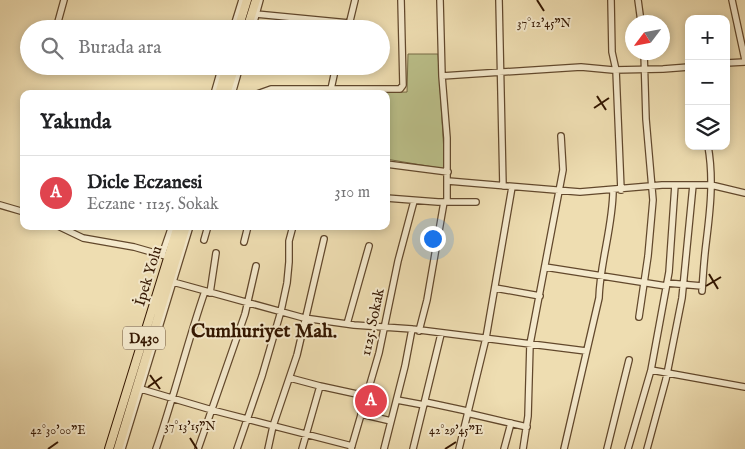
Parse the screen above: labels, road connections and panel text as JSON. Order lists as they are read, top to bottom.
{
  "streets": {
    "highway": ["İpek Yolu", "D430"],
    "street": ["1125. Sokak"]
  },
  "crossings": [
    ["İpek Yolu", "D430"]
  ],
  "districts": ["Cumhuriyet Mah."],
  "north": "bottom left",
  "page": {
    "map_buttons": ["+", "−"],
    "search": "Burada ara",
    "heading": "Yakında",
    "list": [
      {
        "mark": "A",
        "name": "Dicle Eczanesi",
        "note": "Eczane · 1125. Sokak",
        "value": "310 m"
      }
    ],
    "pins": "A"
  },
  "coordinates": [
    "37°12'45\"N",
    "37°13'15\"N",
    "42°30'00\"E",
    "42°29'45\"E"
  ]
}
